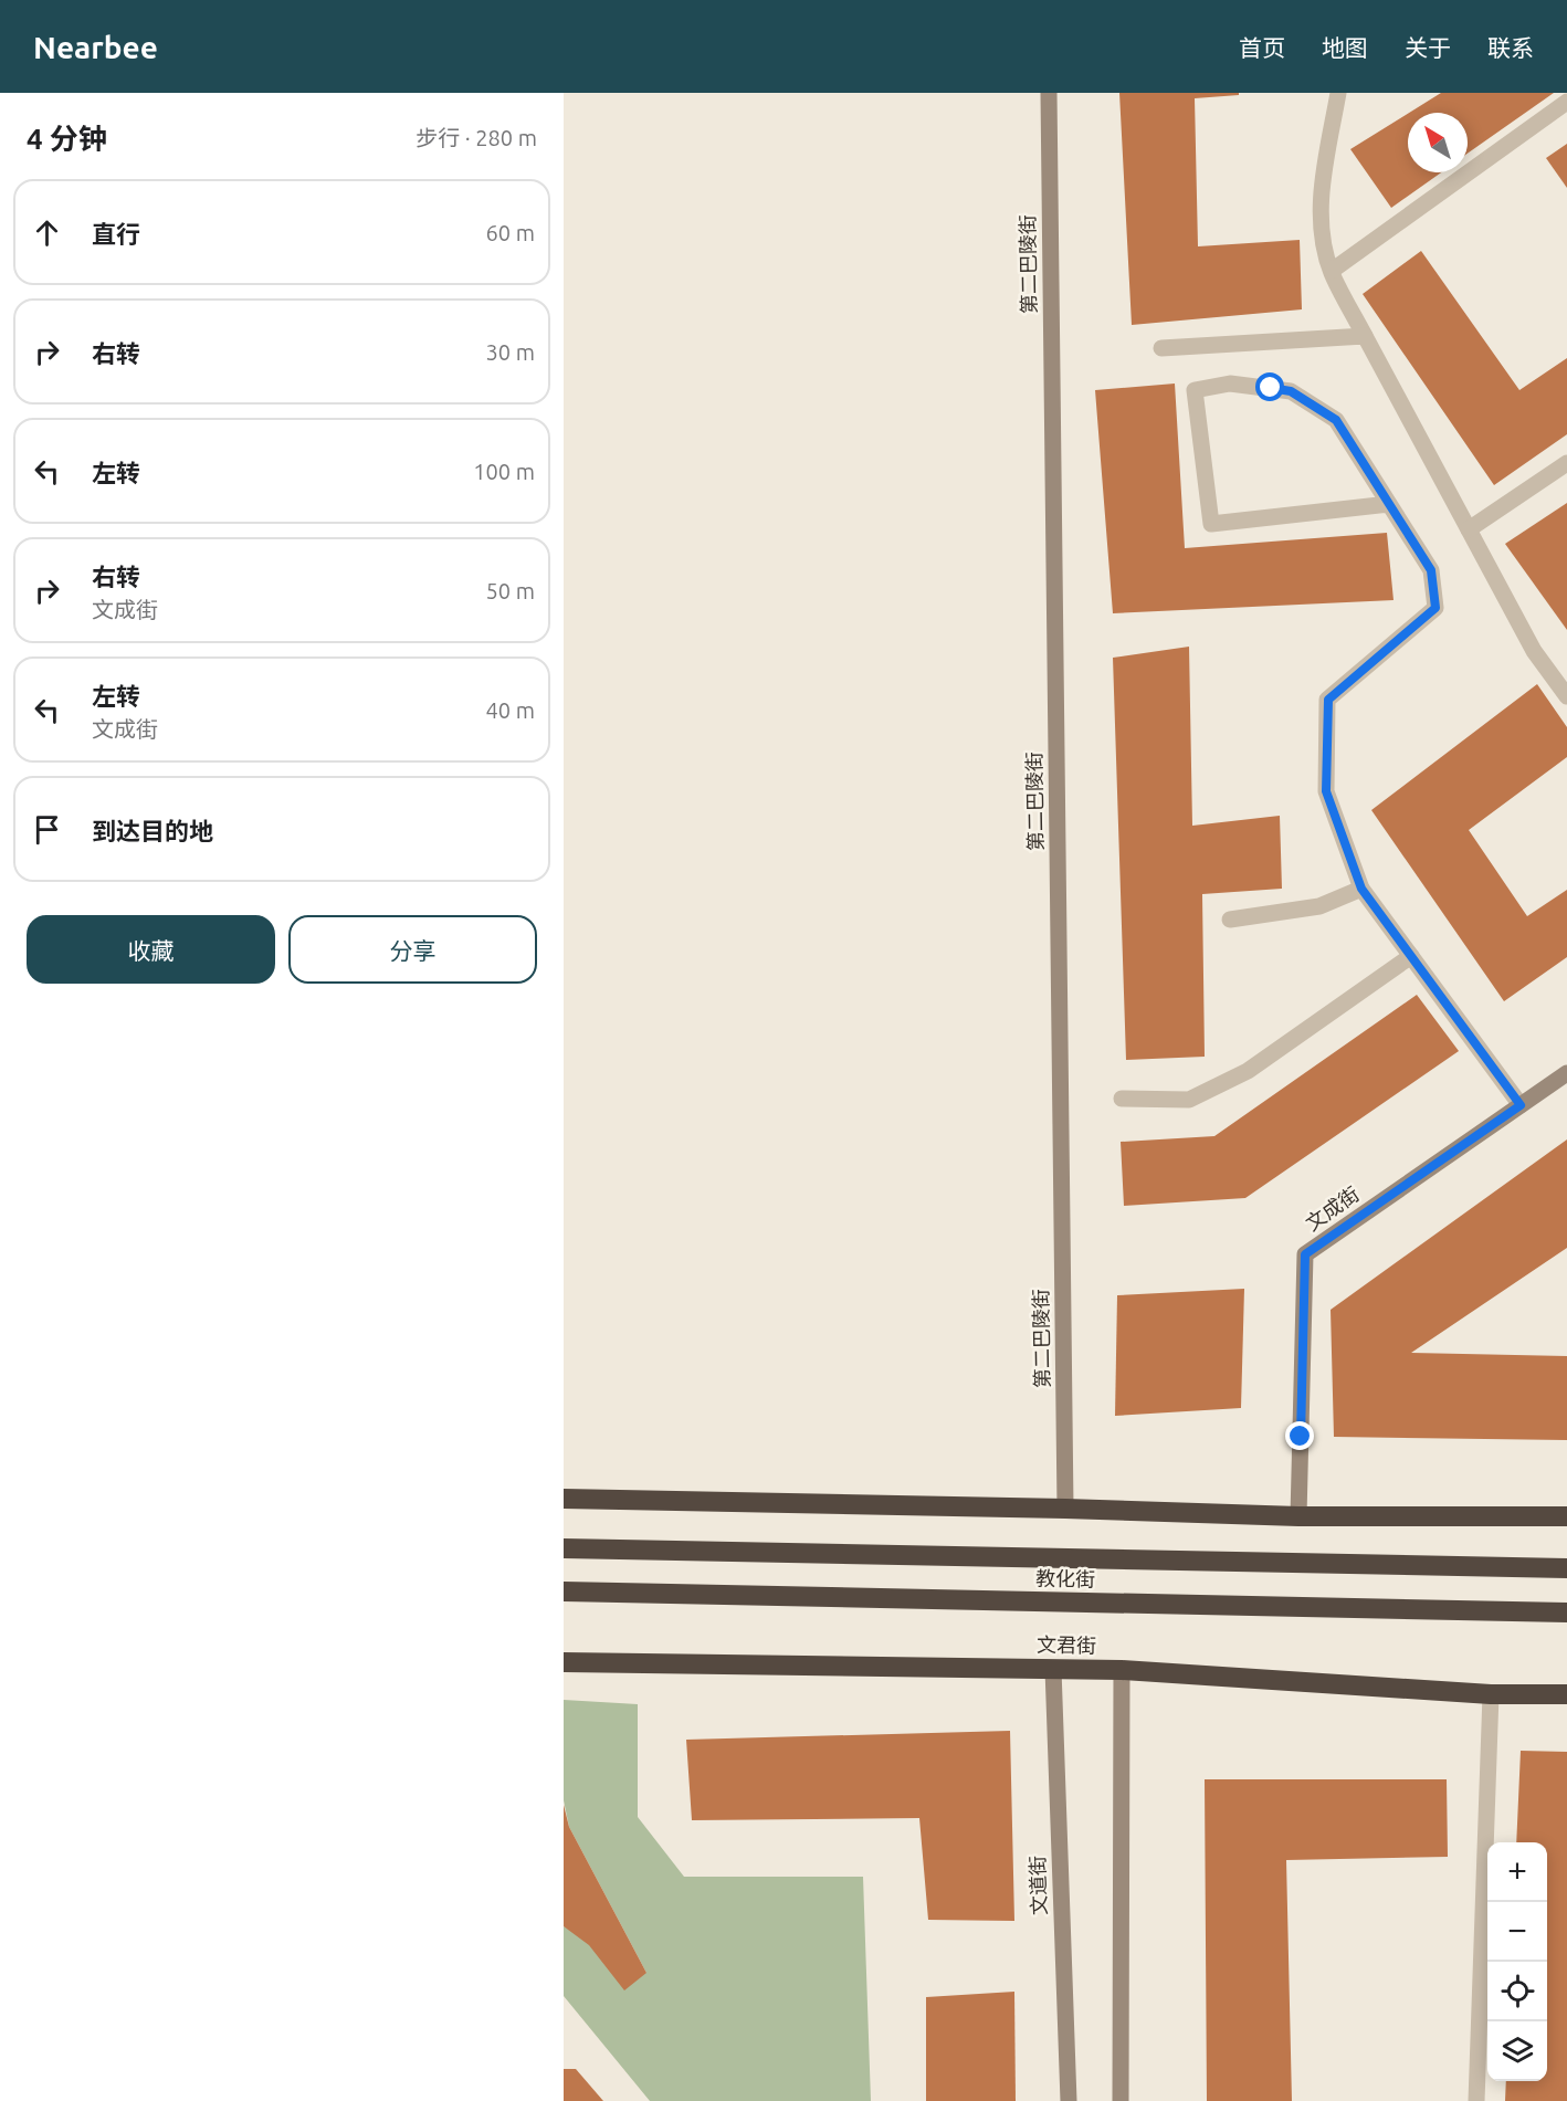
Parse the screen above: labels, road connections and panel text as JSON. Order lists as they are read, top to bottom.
{
  "streets": {
    "highway": ["教化街", "文君街"],
    "street": ["第二巴陵街", "文成街", "文道街"]
  },
  "crossings": [
    ["文君街", "文道街"]
  ],
  "north": "top left",
  "page": {
    "header": "Nearbee",
    "nav": [
      "首页",
      "地图",
      "关于",
      "联系"
    ],
    "heading": ["4 分钟", "步行 · 280 m"],
    "list": [
      ["直行", "60 m"],
      ["右转", "30 m"],
      ["左转", "100 m"],
      ["右转", "文成街", "50 m"],
      ["左转", "文成街", "40 m"],
      "到达目的地"
    ],
    "buttons": ["收藏", "分享"],
    "map_buttons": ["+", "−"]
  }
}
